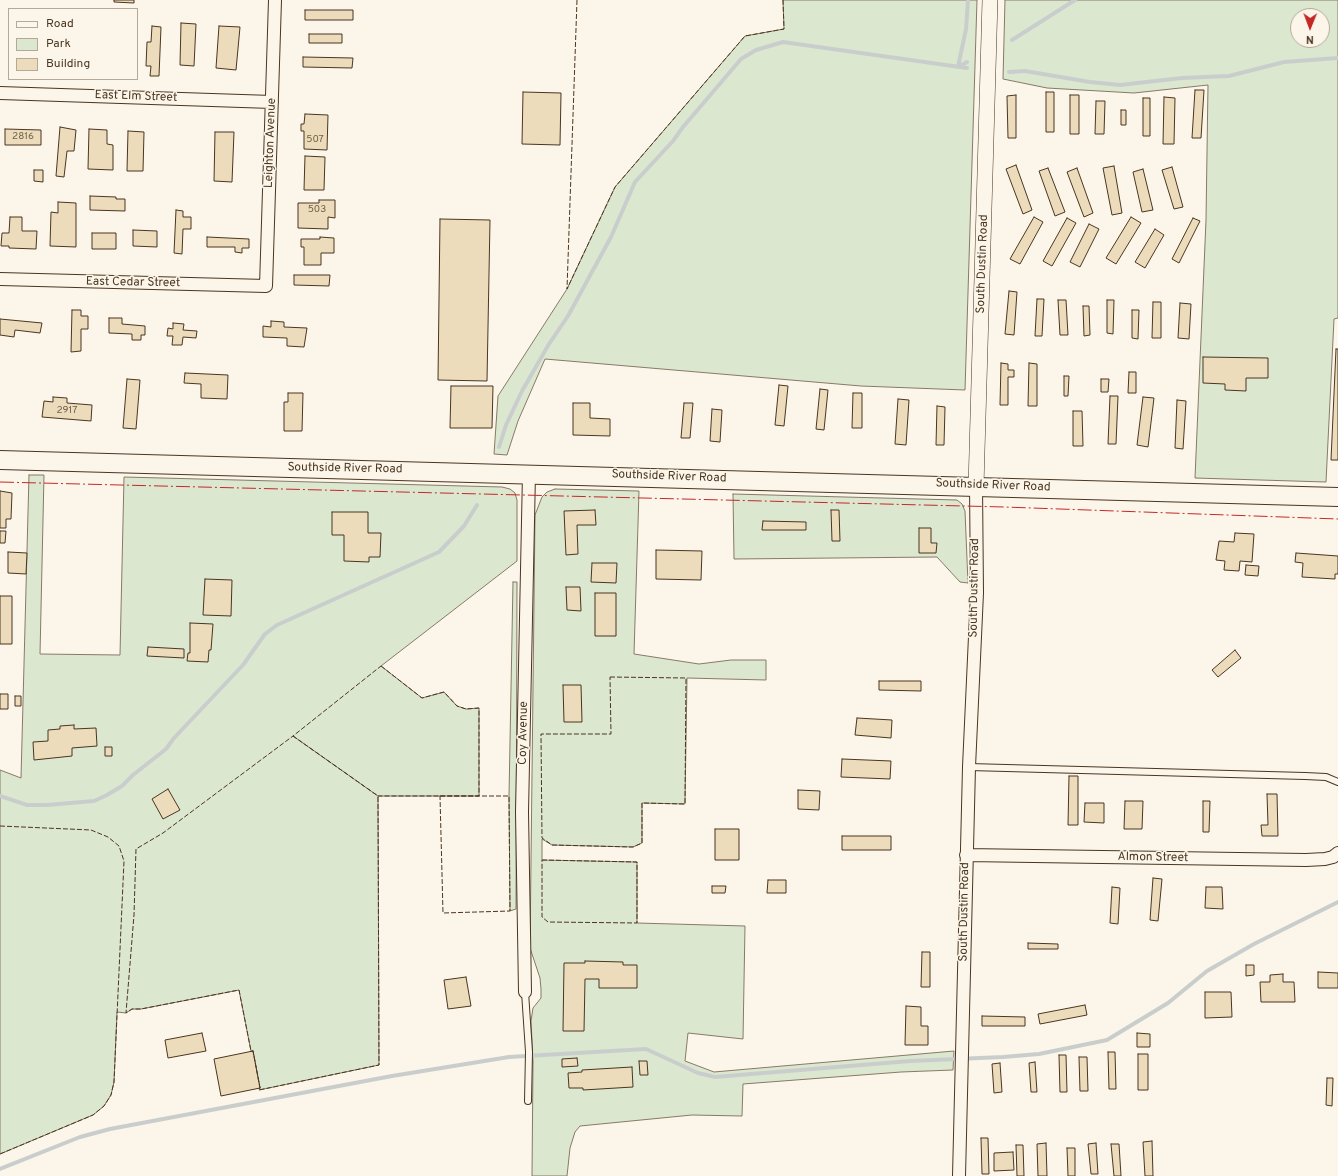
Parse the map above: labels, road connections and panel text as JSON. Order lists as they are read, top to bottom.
{
  "streets": {
    "main road": ["Southside River Road"],
    "street": [
      "East Elm Street",
      "Leighton Avenue",
      "South Dustin Road",
      "East Cedar Street",
      "Coy Avenue",
      "Almon Street"
    ]
  },
  "crossings": [
    ["East Elm Street", "Leighton Avenue"],
    ["Leighton Avenue", "East Cedar Street"],
    ["South Dustin Road", "Southside River Road"],
    ["South Dustin Road", "Almon Street"],
    ["Southside River Road", "Coy Avenue"]
  ],
  "house_numbers": [
    "2816",
    "507",
    "503",
    "2917"
  ],
  "legend": ["Road", "Park", "Building"],
  "north": "bottom"
}
